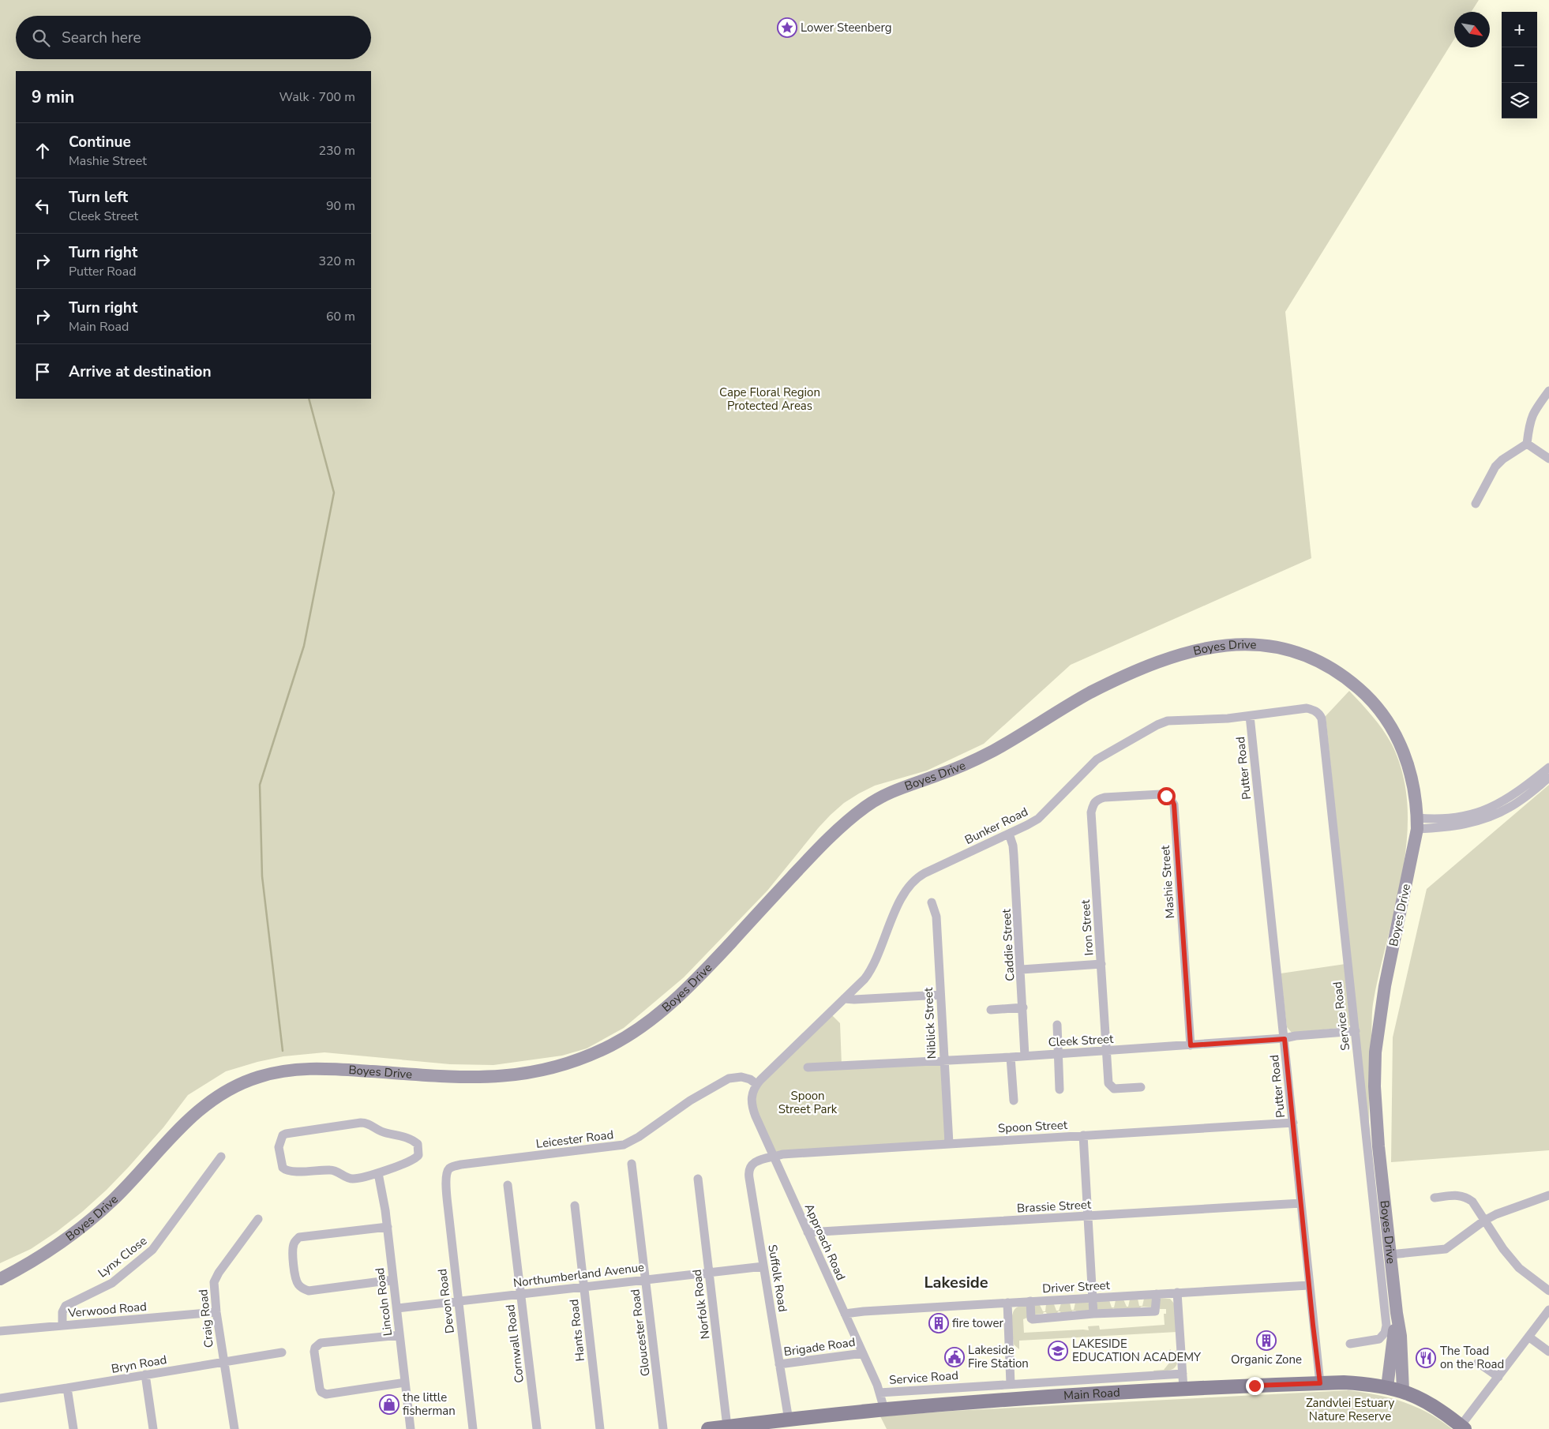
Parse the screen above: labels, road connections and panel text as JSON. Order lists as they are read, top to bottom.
{
  "streets": {
    "main road": ["Boyes Drive", "Main Road"],
    "street": [
      "Putter Road",
      "Bunker Road",
      "Mashie Street",
      "Iron Street",
      "Caddie Street",
      "Service Road",
      "Niblick Street",
      "Cleek Street",
      "Spoon Street",
      "Leicester Road",
      "Brassie Street",
      "Approach Road",
      "Lynx Close",
      "Northumberland Avenue",
      "Suffolk Road",
      "Driver Street",
      "Devon Road",
      "Lincoln Road",
      "Norfolk Road",
      "Verwood Road",
      "Craig Road",
      "Hants Road",
      "Gloucester Road",
      "Cornwall Road",
      "Brigade Road",
      "Bryn Road"
    ]
  },
  "crossings": [
    ["Boyes Drive", "Service Road"],
    ["Boyes Drive", "Main Road"],
    ["Putter Road", "Bunker Road"],
    ["Putter Road", "Cleek Street"],
    ["Putter Road", "Spoon Street"],
    ["Putter Road", "Brassie Street"],
    ["Putter Road", "Driver Street"],
    ["Putter Road", "Main Road"],
    ["Bunker Road", "Caddie Street"],
    ["Bunker Road", "Service Road"],
    ["Bunker Road", "Leicester Road"],
    ["Bunker Road", "Approach Road"],
    ["Mashie Street", "Iron Street"],
    ["Mashie Street", "Cleek Street"],
    ["Iron Street", "Cleek Street"],
    ["Caddie Street", "Cleek Street"],
    ["Service Road", "Cleek Street"],
    ["Service Road", "Approach Road"],
    ["Niblick Street", "Cleek Street"],
    ["Niblick Street", "Spoon Street"],
    ["Spoon Street", "Approach Road"],
    ["Spoon Street", "Suffolk Road"],
    ["Leicester Road", "Approach Road"],
    ["Leicester Road", "Devon Road"],
    ["Brassie Street", "Approach Road"],
    ["Approach Road", "Suffolk Road"],
    ["Approach Road", "Driver Street"],
    ["Approach Road", "Brigade Road"],
    ["Approach Road", "Main Road"],
    ["Lynx Close", "Verwood Road"],
    ["Northumberland Avenue", "Suffolk Road"],
    ["Northumberland Avenue", "Devon Road"],
    ["Northumberland Avenue", "Lincoln Road"],
    ["Northumberland Avenue", "Norfolk Road"],
    ["Northumberland Avenue", "Hants Road"],
    ["Northumberland Avenue", "Gloucester Road"],
    ["Northumberland Avenue", "Cornwall Road"],
    ["Suffolk Road", "Brigade Road"],
    ["Suffolk Road", "Main Road"],
    ["Norfolk Road", "Main Road"],
    ["Verwood Road", "Craig Road"],
    ["Craig Road", "Bryn Road"]
  ],
  "districts": ["Lakeside"],
  "parks": ["Cape Floral Region Protected Areas", "Spoon Street Park", "Zandvlei Estuary Nature Reserve"],
  "places": {
    "place": ["Lower Steenberg"],
    "building": ["fire tower", "Organic Zone"],
    "school or university": ["LAKESIDE EDUCATION ACADEMY"],
    "public building": ["Lakeside Fire Station"],
    "restaurant": ["The Toad on the Road"],
    "shop": ["the little fisherman"]
  },
  "north": "bottom right",
  "page": {
    "map_buttons": ["+", "−"],
    "search": "Search here",
    "heading": ["9 min", "Walk · 700 m"],
    "list": [
      ["Continue", "Mashie Street", "230 m"],
      ["Turn left", "Cleek Street", "90 m"],
      ["Turn right", "Putter Road", "320 m"],
      ["Turn right", "Main Road", "60 m"],
      "Arrive at destination"
    ]
  }
}
